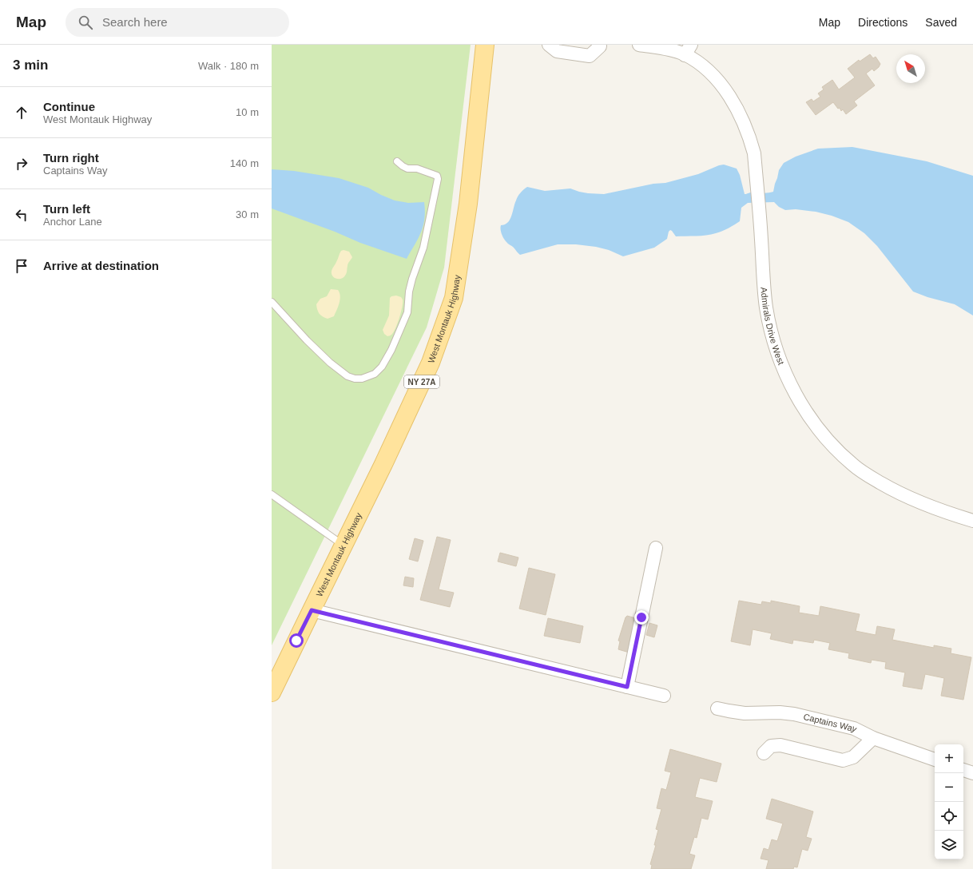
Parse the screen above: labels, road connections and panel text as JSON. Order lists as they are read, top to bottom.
{
  "streets": {
    "main road": ["West Montauk Highway", "NY 27A"],
    "street": ["Admirals Drive West", "Captains Way"]
  },
  "north": "top left",
  "page": {
    "header": "Map",
    "search": "Search here",
    "nav": ["Map", "Directions", "Saved"],
    "heading": ["3 min", "Walk · 180 m"],
    "list": [
      ["Continue", "West Montauk Highway", "10 m"],
      ["Turn right", "Captains Way", "140 m"],
      ["Turn left", "Anchor Lane", "30 m"],
      "Arrive at destination"
    ],
    "map_buttons": ["+", "−"]
  }
}
